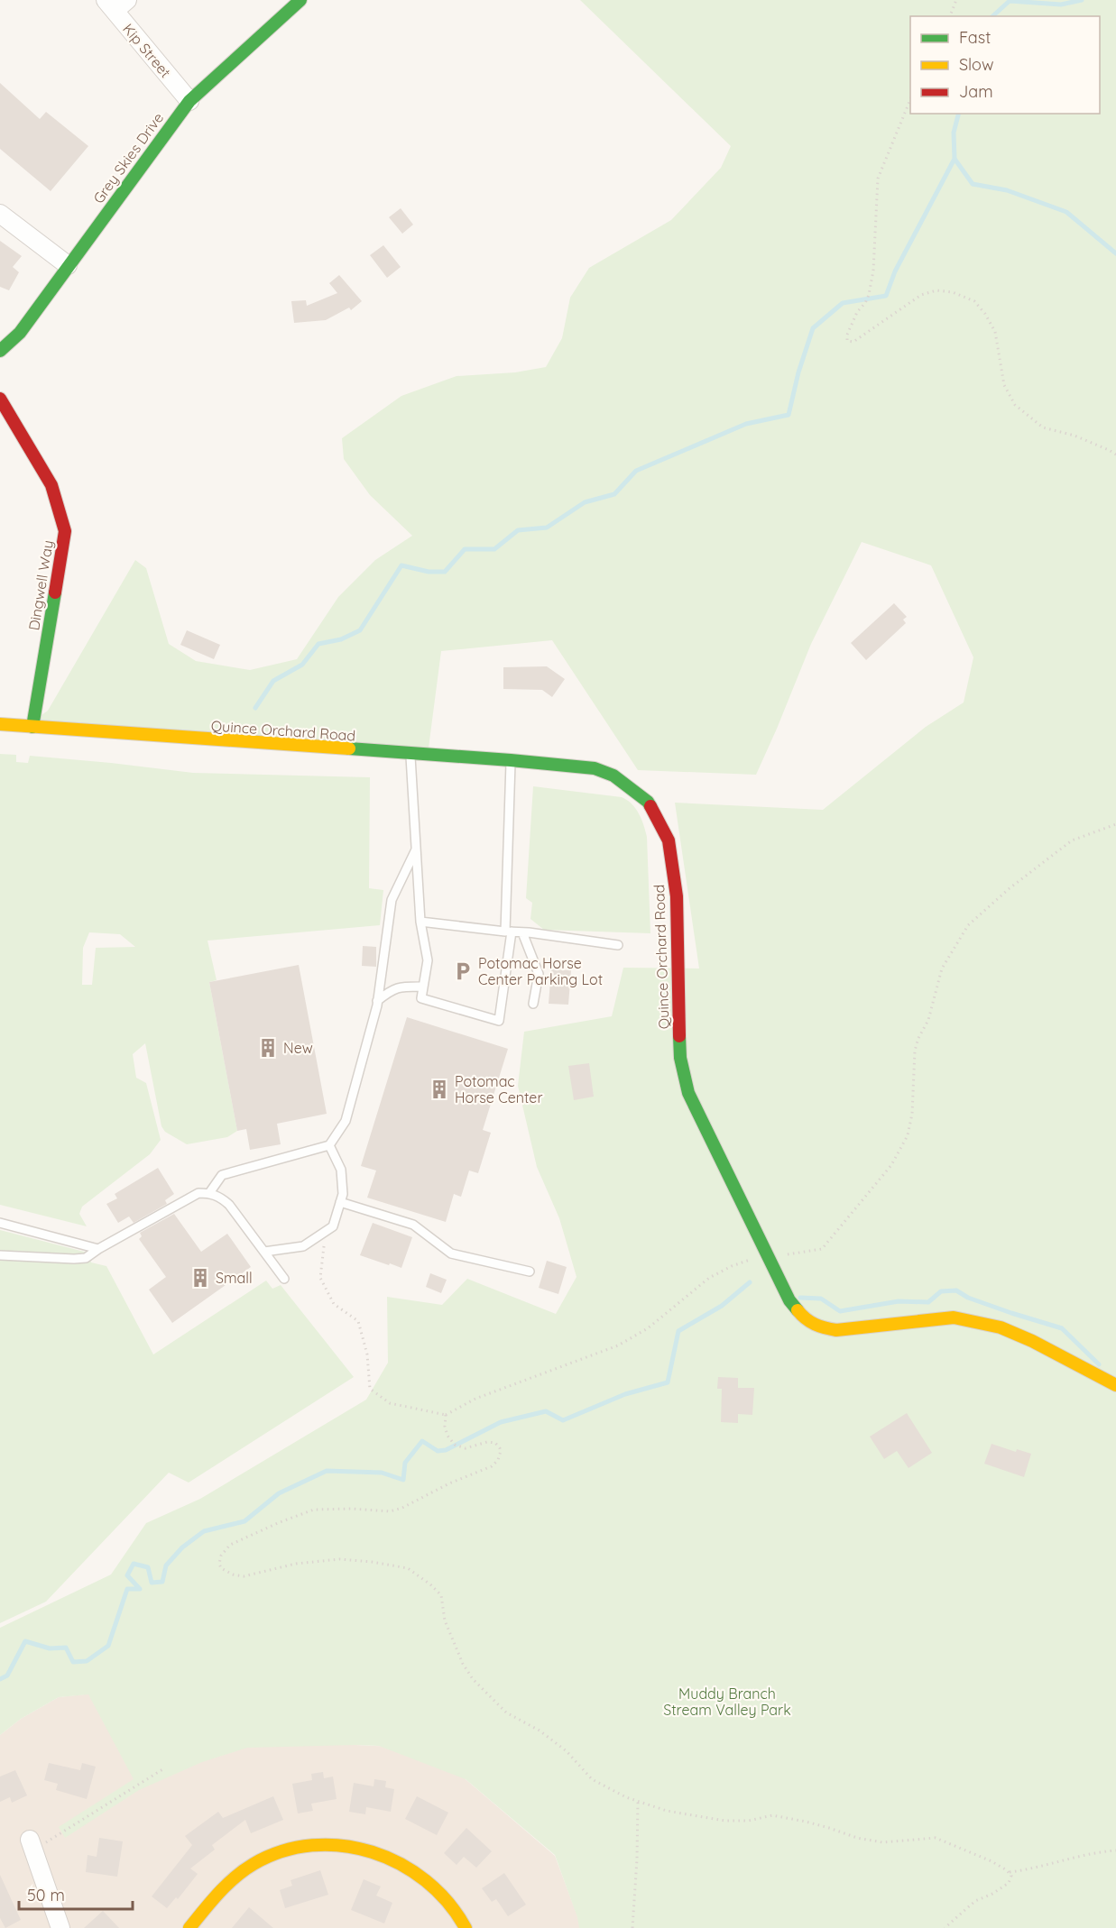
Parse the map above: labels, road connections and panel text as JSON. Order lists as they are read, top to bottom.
{
  "streets": {
    "street": [
      "Kip Street",
      "Grey Skies Drive",
      "Dingwell Way",
      "Quince Orchard Road"
    ]
  },
  "crossings": [
    ["Kip Street", "Grey Skies Drive"],
    ["Dingwell Way", "Quince Orchard Road"]
  ],
  "parks": ["Muddy Branch Stream Valley Park"],
  "places": {
    "parking": ["Potomac Horse Center Parking Lot"],
    "building": ["New", "Potomac Horse Center", "Small"]
  },
  "legend": ["Fast", "Slow", "Jam"],
  "scale_bar": "50 m"
}
